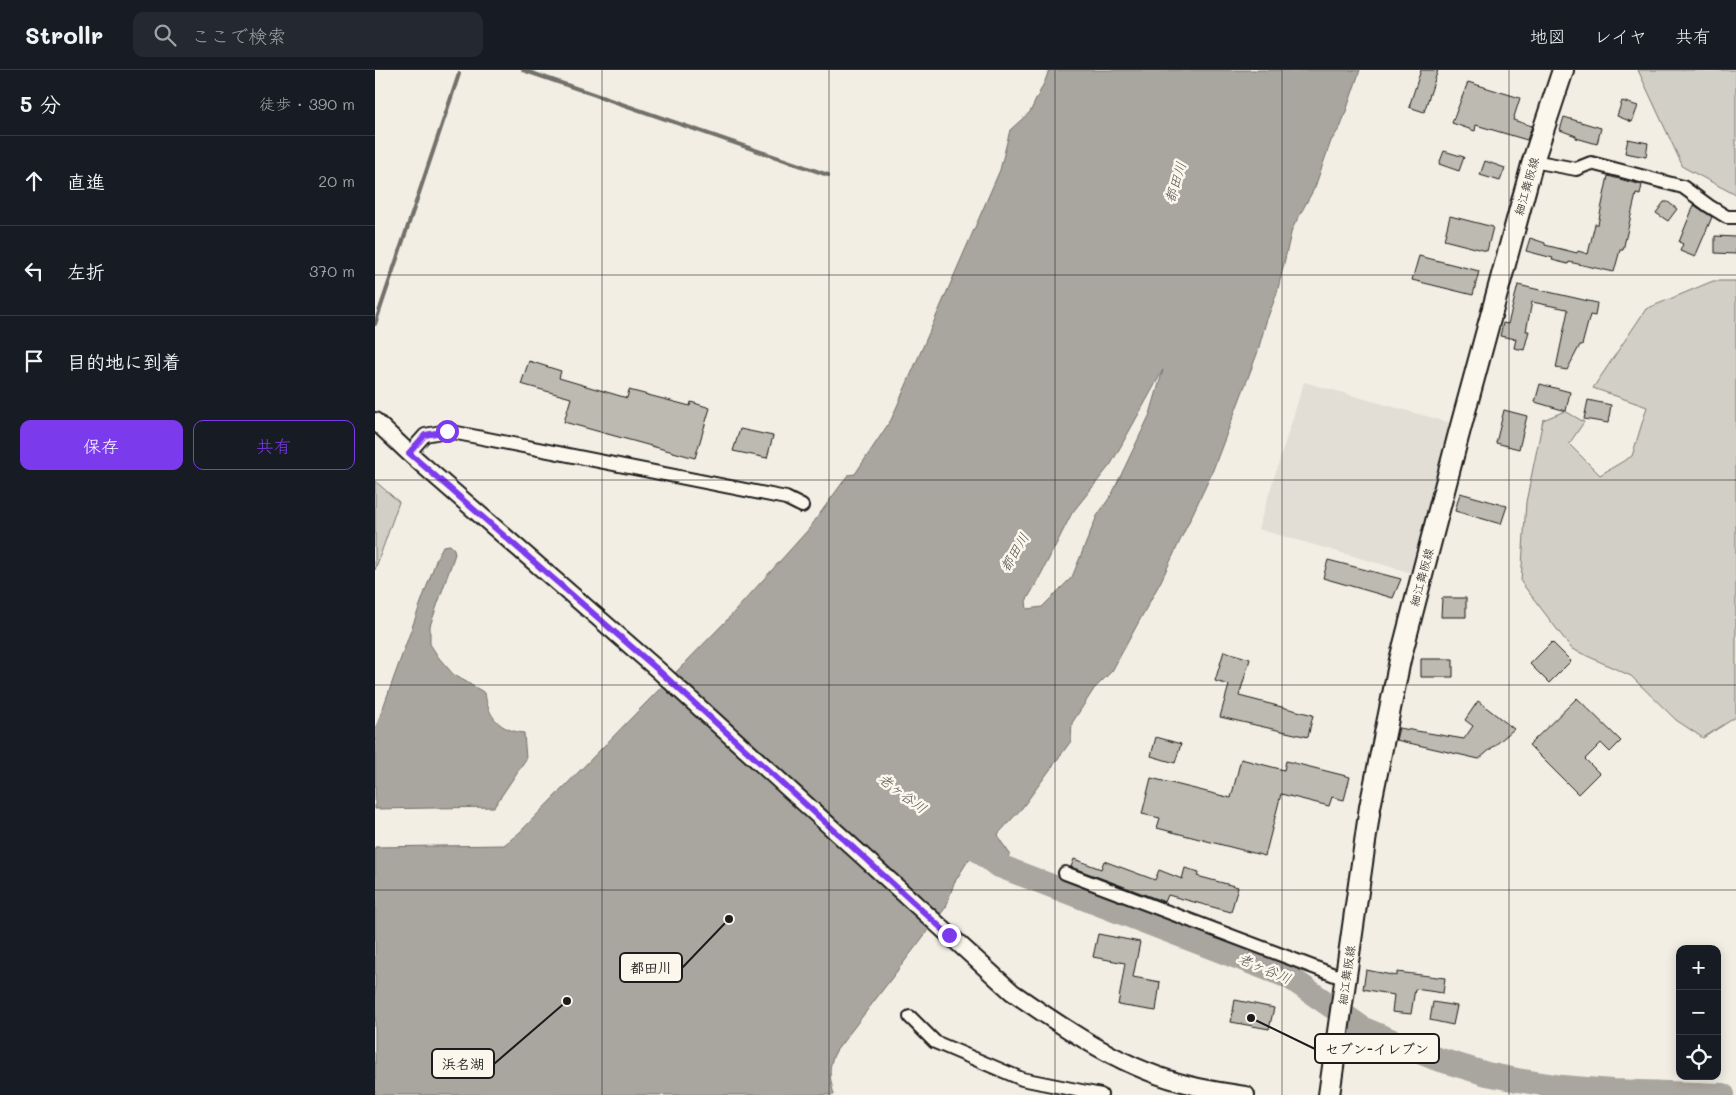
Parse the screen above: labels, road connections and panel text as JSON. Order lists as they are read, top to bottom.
{
  "streets": {
    "main road": ["細江舞阪線"]
  },
  "water": ["都田川", "老ヶ谷川"],
  "places": ["都田川", "浜名湖", "セブン-イレブン"],
  "page": {
    "header": "Strollr",
    "search": "ここで検索",
    "nav": ["地図", "レイヤ", "共有"],
    "heading": ["5 分", "徒歩 · 390 m"],
    "list": [
      ["直進", "20 m"],
      ["左折", "370 m"],
      "目的地に到着"
    ],
    "buttons": ["保存", "共有"],
    "map_buttons": ["+", "−"]
  }
}
